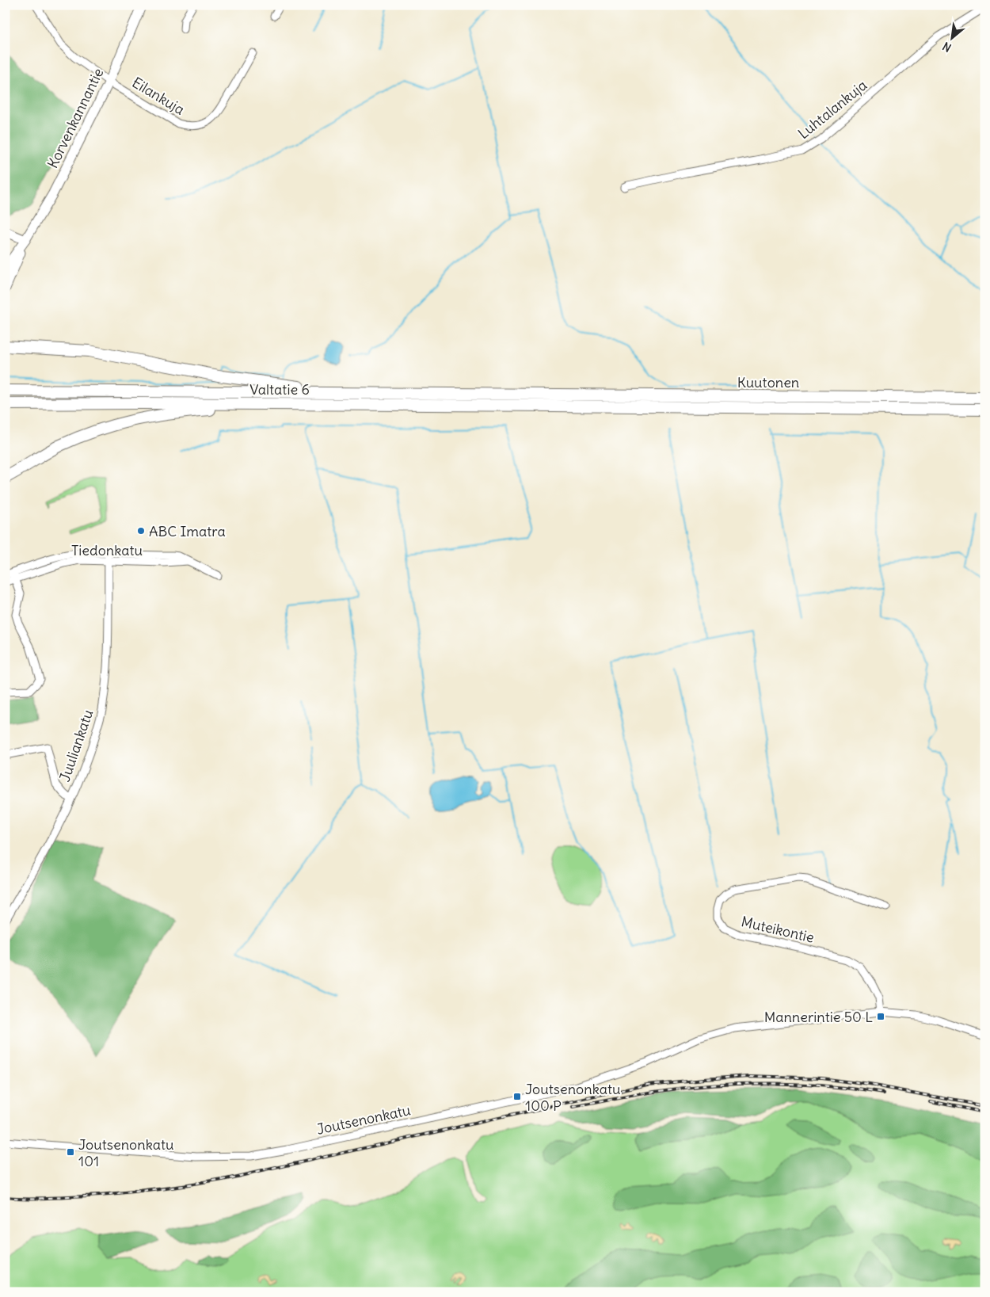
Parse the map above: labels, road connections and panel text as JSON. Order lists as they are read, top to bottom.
{
  "streets": {
    "highway": ["Kuutonen", "Valtatie 6"],
    "main road": ["Korvenkannantie"],
    "street": [
      "Eilankuja",
      "Luhtalankuja",
      "Tiedonkatu",
      "Juuliankatu",
      "Muteikontie",
      "Joutsenonkatu"
    ]
  },
  "crossings": [
    ["Eilankuja", "Korvenkannantie"],
    ["Kuutonen", "Valtatie 6"],
    ["Tiedonkatu", "Juuliankatu"],
    ["Muteikontie", "Joutsenonkatu"]
  ],
  "places": {
    "other": ["ABC Imatra"],
    "transit": ["Mannerintie 50 L", "Joutsenonkatu 100 P", "Joutsenonkatu 101"]
  },
  "north": "bottom left"
}
